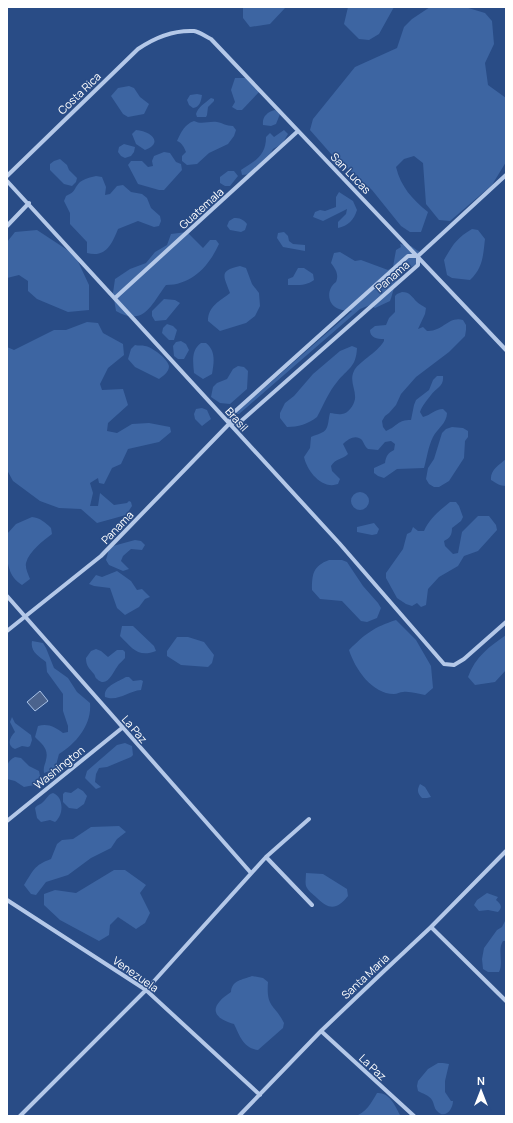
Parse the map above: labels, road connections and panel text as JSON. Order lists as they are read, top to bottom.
{
  "streets": {
    "street": [
      "Costa Rica",
      "San Lucas",
      "Guatemala",
      "Panama",
      "Brasil",
      "La Paz",
      "Washington",
      "Venezuela",
      "Santa Maria"
    ]
  },
  "crossings": [
    ["Costa Rica", "San Lucas"],
    ["San Lucas", "Guatemala"],
    ["San Lucas", "Panama"],
    ["Guatemala", "Brasil"],
    ["Panama", "Brasil"],
    ["Panama", "La Paz"],
    ["La Paz", "Washington"],
    ["La Paz", "Santa Maria"],
    ["Venezuela", "Santa Maria"]
  ],
  "north": "top"
}
